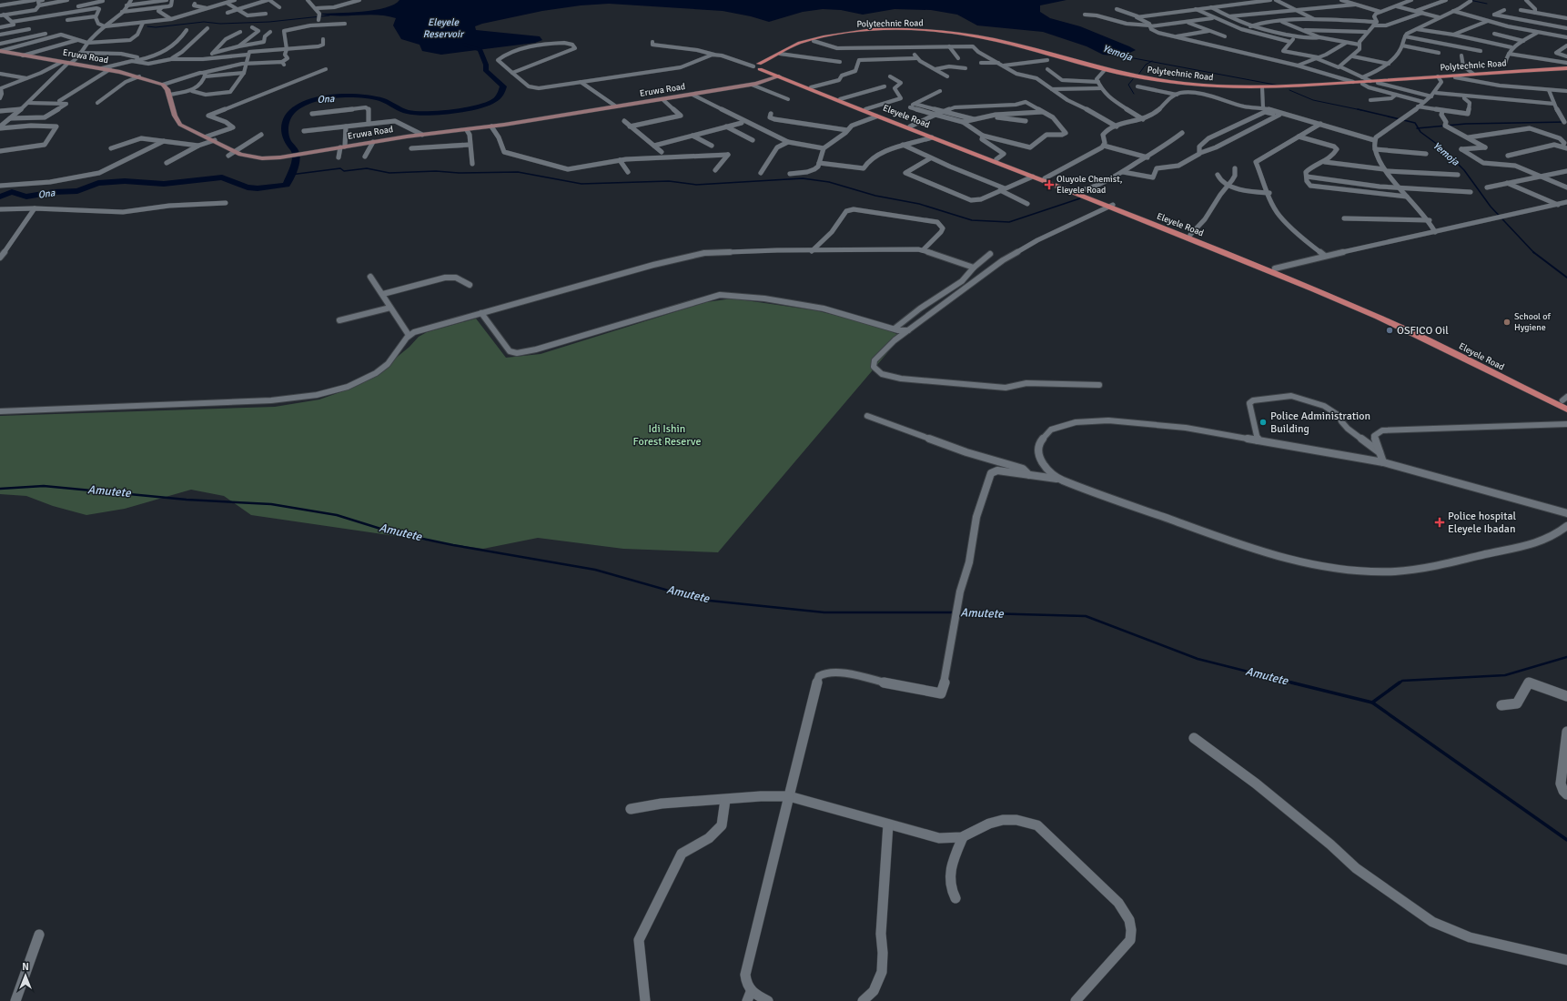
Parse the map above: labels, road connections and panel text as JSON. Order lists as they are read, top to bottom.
{
  "streets": {
    "main road": ["Polytechnic Road", "Eruwa Road", "Eleyele Road"]
  },
  "crossings": [
    ["Eruwa Road", "Eleyele Road"]
  ],
  "water": [
    "Eleyele Reservoir",
    "Yemoja",
    "Ona",
    "Amutete"
  ],
  "parks": ["Idi Ishin Forest Reserve"],
  "places": {
    "health": ["Oluyole Chemist, Eleyele Road", "Police hospital Eleyele Ibadan"],
    "other": ["School of Hygiene", "OSFICO Oil", "Police Administration Building"]
  },
  "north": "top"
}
